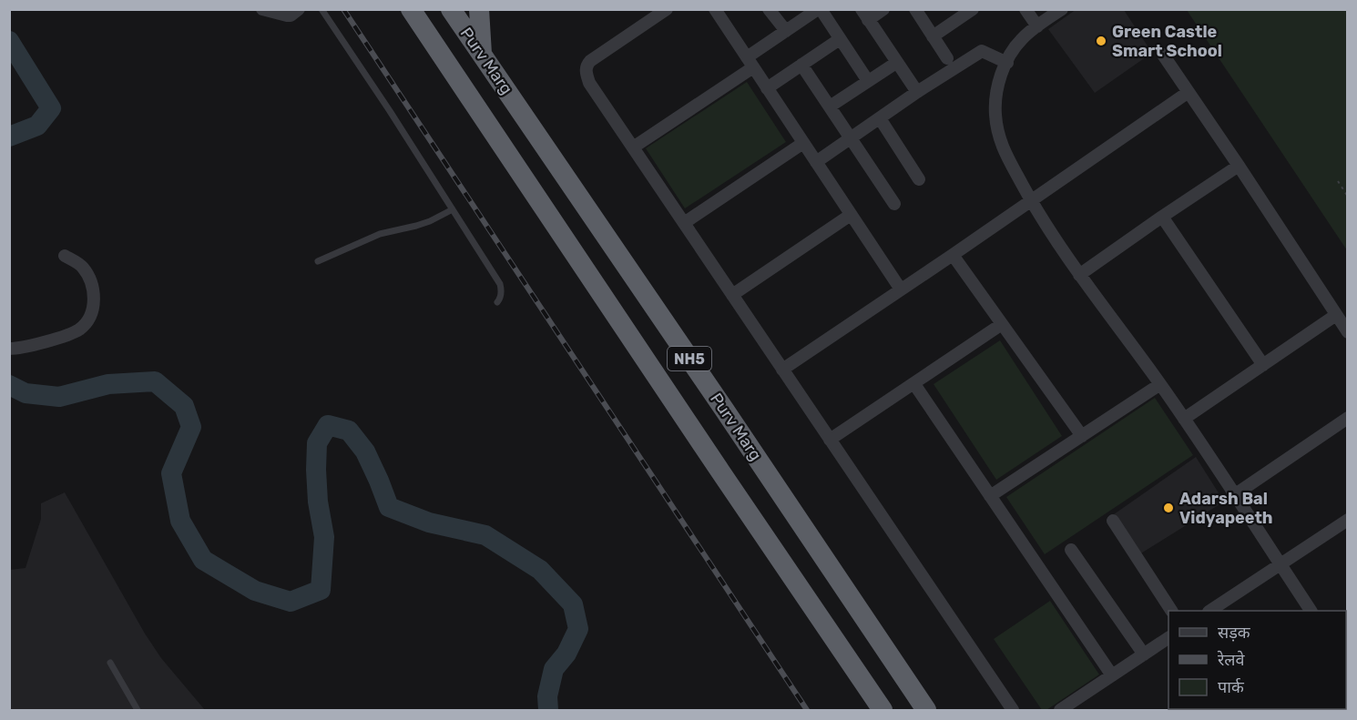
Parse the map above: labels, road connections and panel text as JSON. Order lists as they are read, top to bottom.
{
  "streets": {
    "highway": ["Purv Marg", "NH5"]
  },
  "places": ["Green Castle Smart School", "Adarsh Bal Vidyapeeth"],
  "legend": ["सड़क", "रेलवे", "पार्क"]
}
